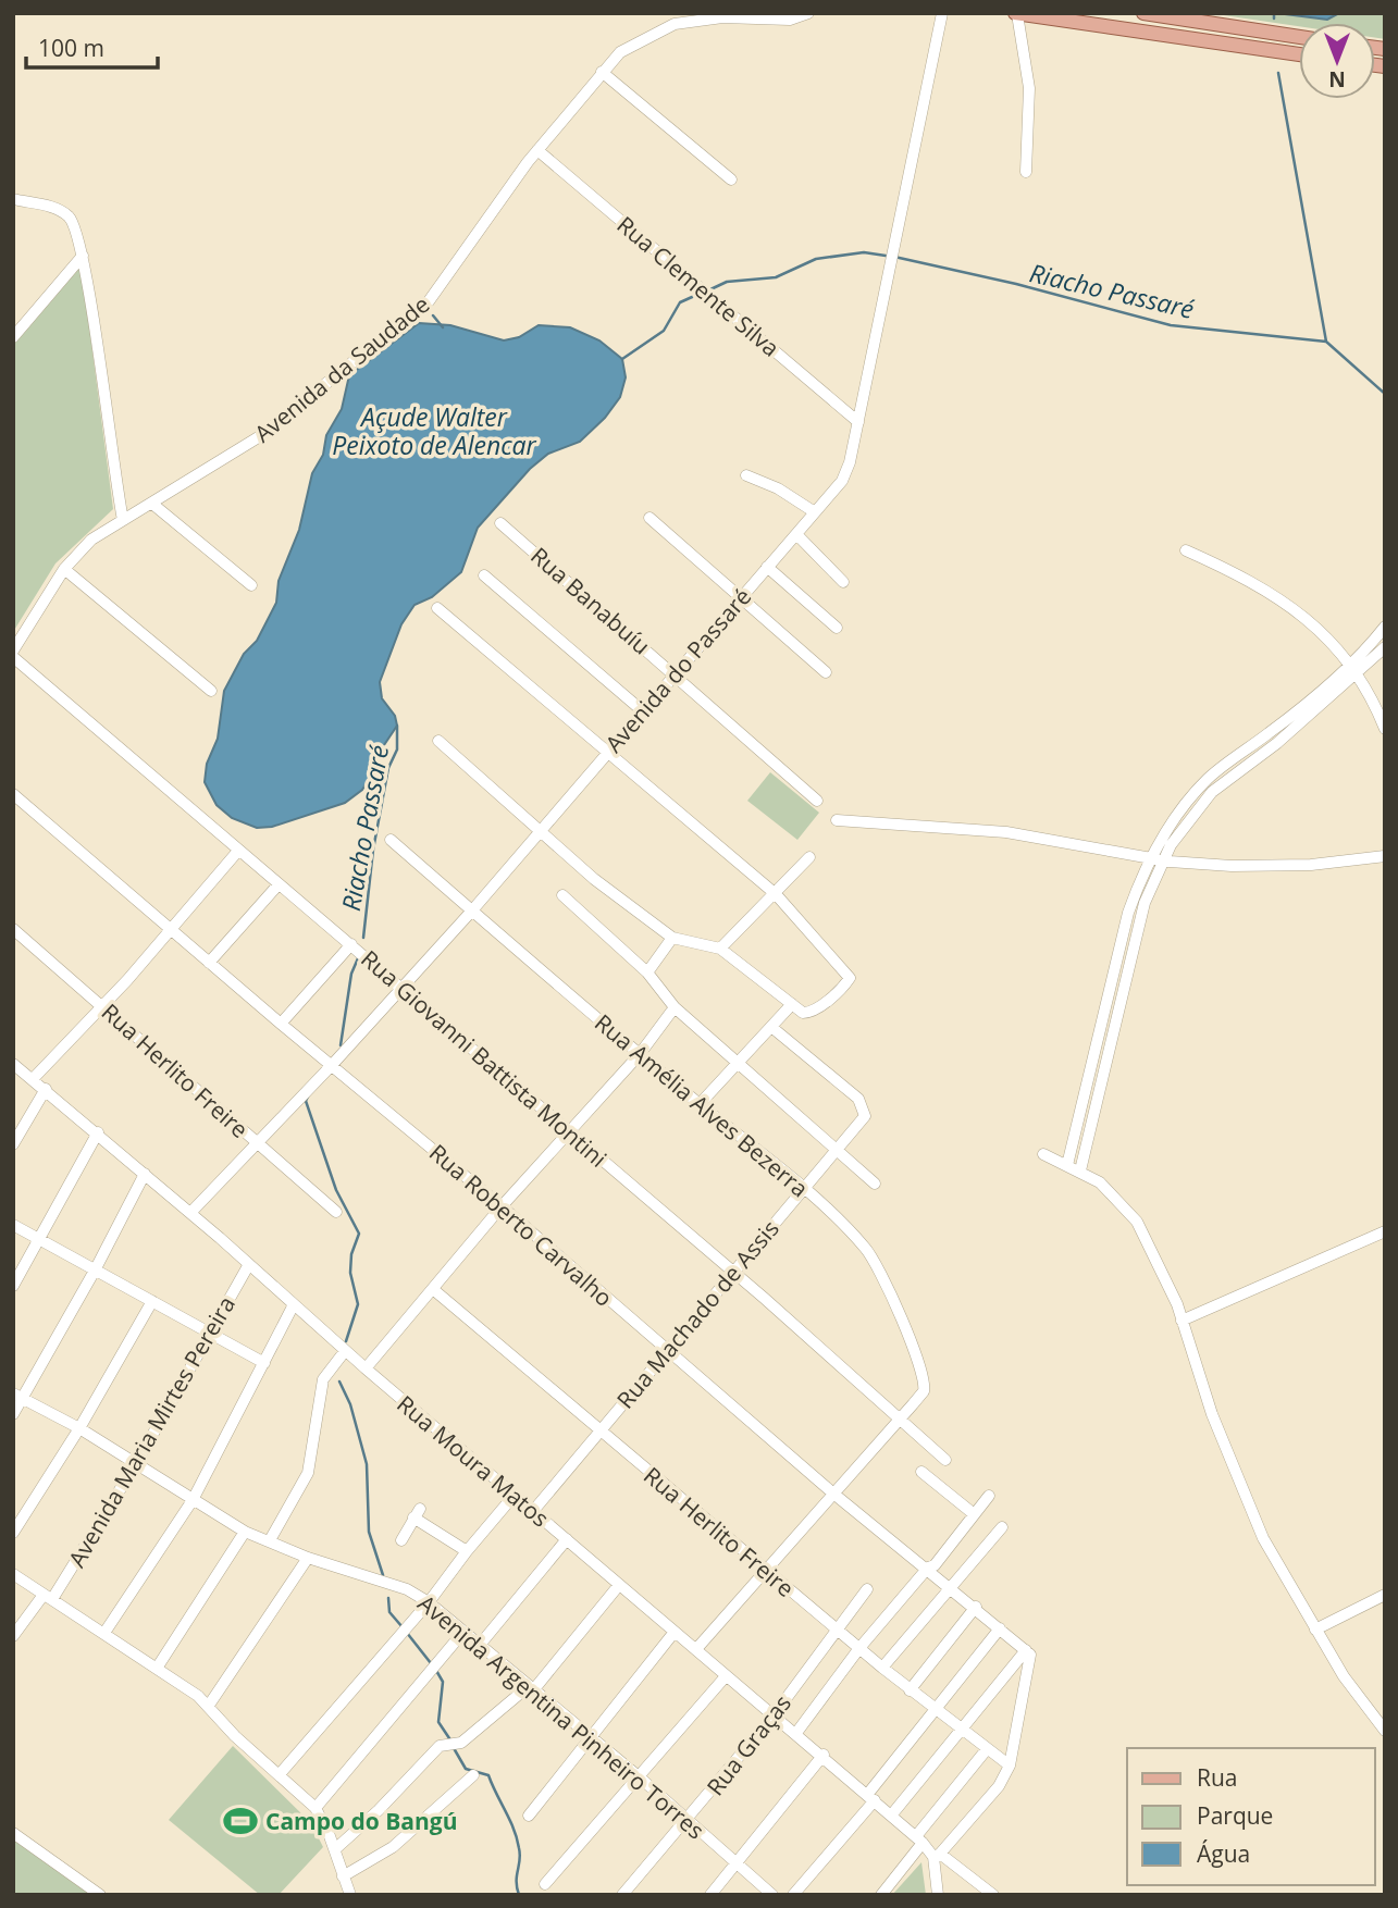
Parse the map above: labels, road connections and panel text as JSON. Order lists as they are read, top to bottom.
{
  "streets": {
    "street": [
      "Rua Clemente Silva",
      "Avenida da Saudade",
      "Rua Banabuíu",
      "Avenida do Passaré",
      "Rua Giovanni Battista Montini",
      "Rua Herlito Freire",
      "Rua Amélia Alves Bezerra",
      "Rua Roberto Carvalho",
      "Rua Machado de Assis",
      "Avenida Maria Mirtes Pereira",
      "Rua Moura Matos",
      "Avenida Argentina Pinheiro Torres",
      "Rua Graças"
    ]
  },
  "crossings": [
    ["Rua Clemente Silva", "Avenida da Saudade"],
    ["Rua Clemente Silva", "Avenida do Passaré"],
    ["Rua Banabuíu", "Avenida do Passaré"],
    ["Avenida do Passaré", "Rua Giovanni Battista Montini"],
    ["Avenida do Passaré", "Rua Herlito Freire"],
    ["Avenida do Passaré", "Rua Amélia Alves Bezerra"],
    ["Avenida do Passaré", "Rua Roberto Carvalho"],
    ["Avenida do Passaré", "Rua Moura Matos"],
    ["Rua Giovanni Battista Montini", "Rua Amélia Alves Bezerra"],
    ["Rua Giovanni Battista Montini", "Rua Machado de Assis"],
    ["Rua Herlito Freire", "Rua Machado de Assis"],
    ["Rua Herlito Freire", "Rua Graças"],
    ["Rua Amélia Alves Bezerra", "Rua Machado de Assis"],
    ["Rua Roberto Carvalho", "Rua Machado de Assis"],
    ["Rua Machado de Assis", "Rua Moura Matos"],
    ["Avenida Maria Mirtes Pereira", "Rua Moura Matos"],
    ["Avenida Maria Mirtes Pereira", "Avenida Argentina Pinheiro Torres"],
    ["Rua Moura Matos", "Rua Graças"],
    ["Avenida Argentina Pinheiro Torres", "Rua Graças"]
  ],
  "water": ["Riacho Passaré", "Açude Walter Peixoto de Alencar"],
  "places": {
    "sports": ["Campo do Bangú"]
  },
  "legend": ["Rua", "Parque", "Água"],
  "scale_bar": "100 m",
  "north": "bottom"
}
